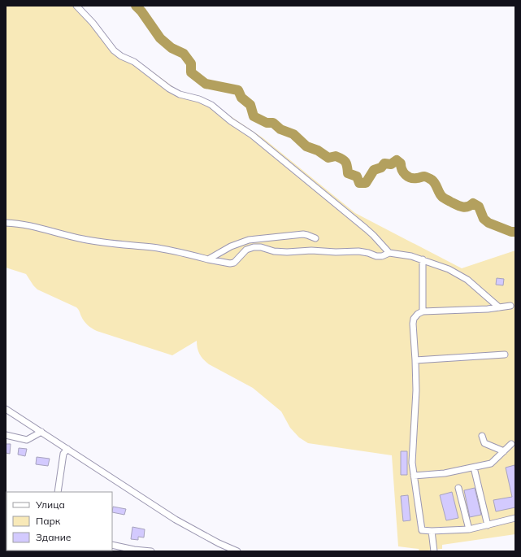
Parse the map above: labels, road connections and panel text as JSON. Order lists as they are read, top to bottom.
{
  "legend": ["Улица", "Парк", "Здание"]
}
